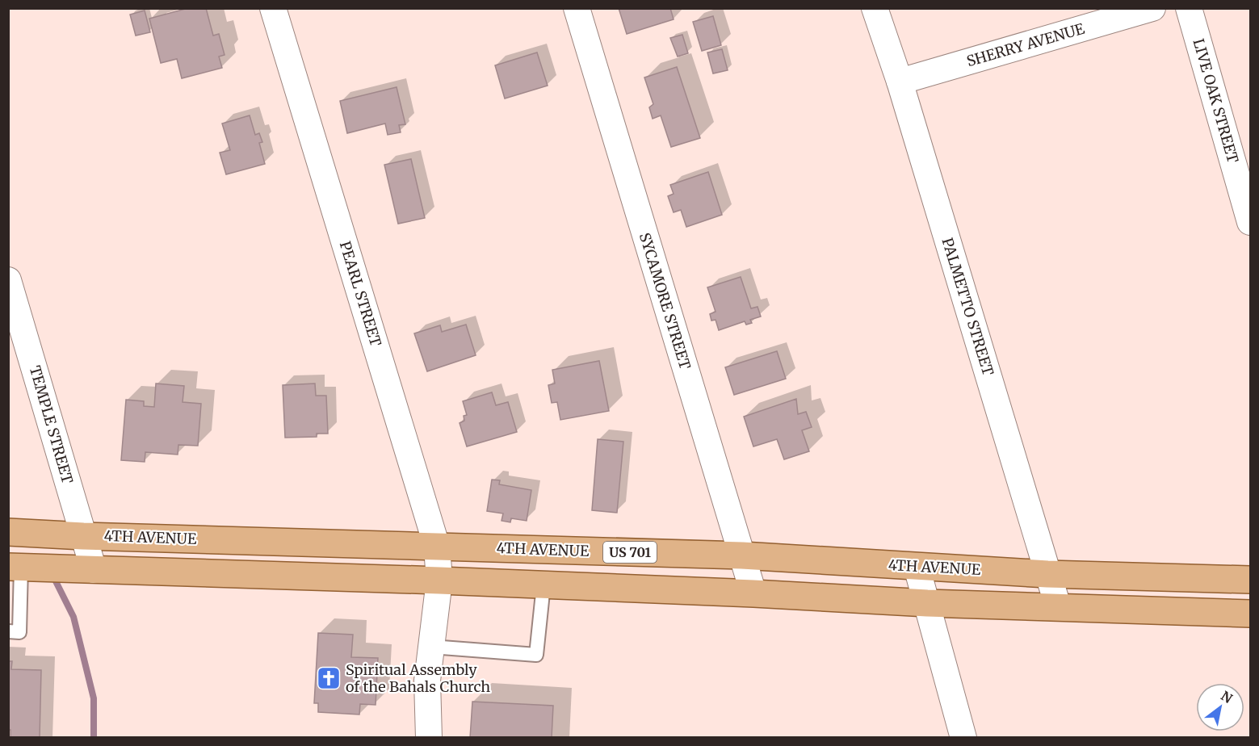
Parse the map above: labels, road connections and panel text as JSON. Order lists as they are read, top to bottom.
{
  "streets": {
    "main road": ["4TH AVENUE", "US 701"],
    "street": [
      "SHERRY AVENUE",
      "LIVE OAK STREET",
      "PEARL STREET",
      "SYCAMORE STREET",
      "PALMETTO STREET",
      "TEMPLE STREET"
    ]
  },
  "crossings": [
    ["SHERRY AVENUE", "PALMETTO STREET"],
    ["PEARL STREET", "4TH AVENUE"],
    ["SYCAMORE STREET", "4TH AVENUE"],
    ["PALMETTO STREET", "4TH AVENUE"],
    ["TEMPLE STREET", "4TH AVENUE"]
  ],
  "places": {
    "church": ["Spiritual Assembly of the Bahals Church"]
  },
  "north": "top right"
}
